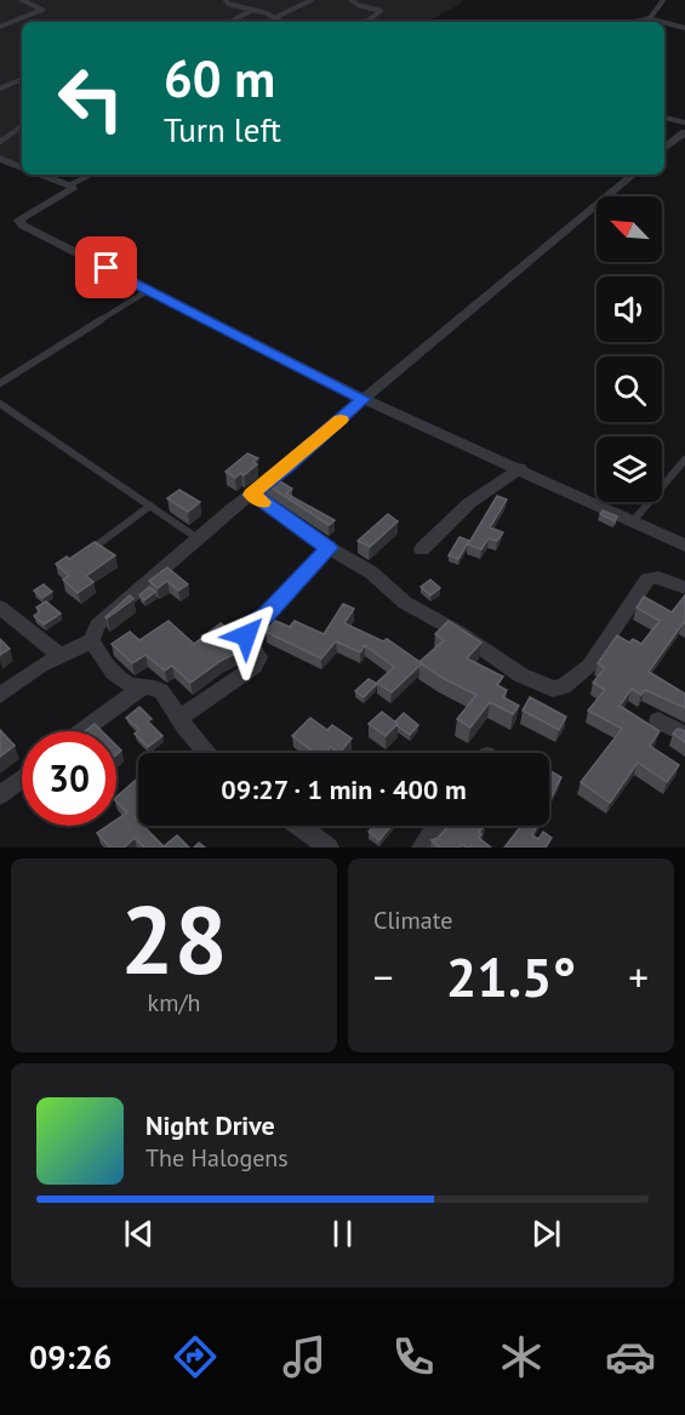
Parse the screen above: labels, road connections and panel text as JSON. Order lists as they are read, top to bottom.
{
  "north": "top left",
  "page": {
    "turn": ["60 m", "Turn left"],
    "limit": "30",
    "trip": "09:27 · 1 min · 400 m",
    "tile": [
      ["28", "km/h"],
      "Climate"
    ],
    "heat": ["−", "21.5°", "+"],
    "song": ["Night Drive", "The Halogens"],
    "tabs": "09:26"
  }
}
